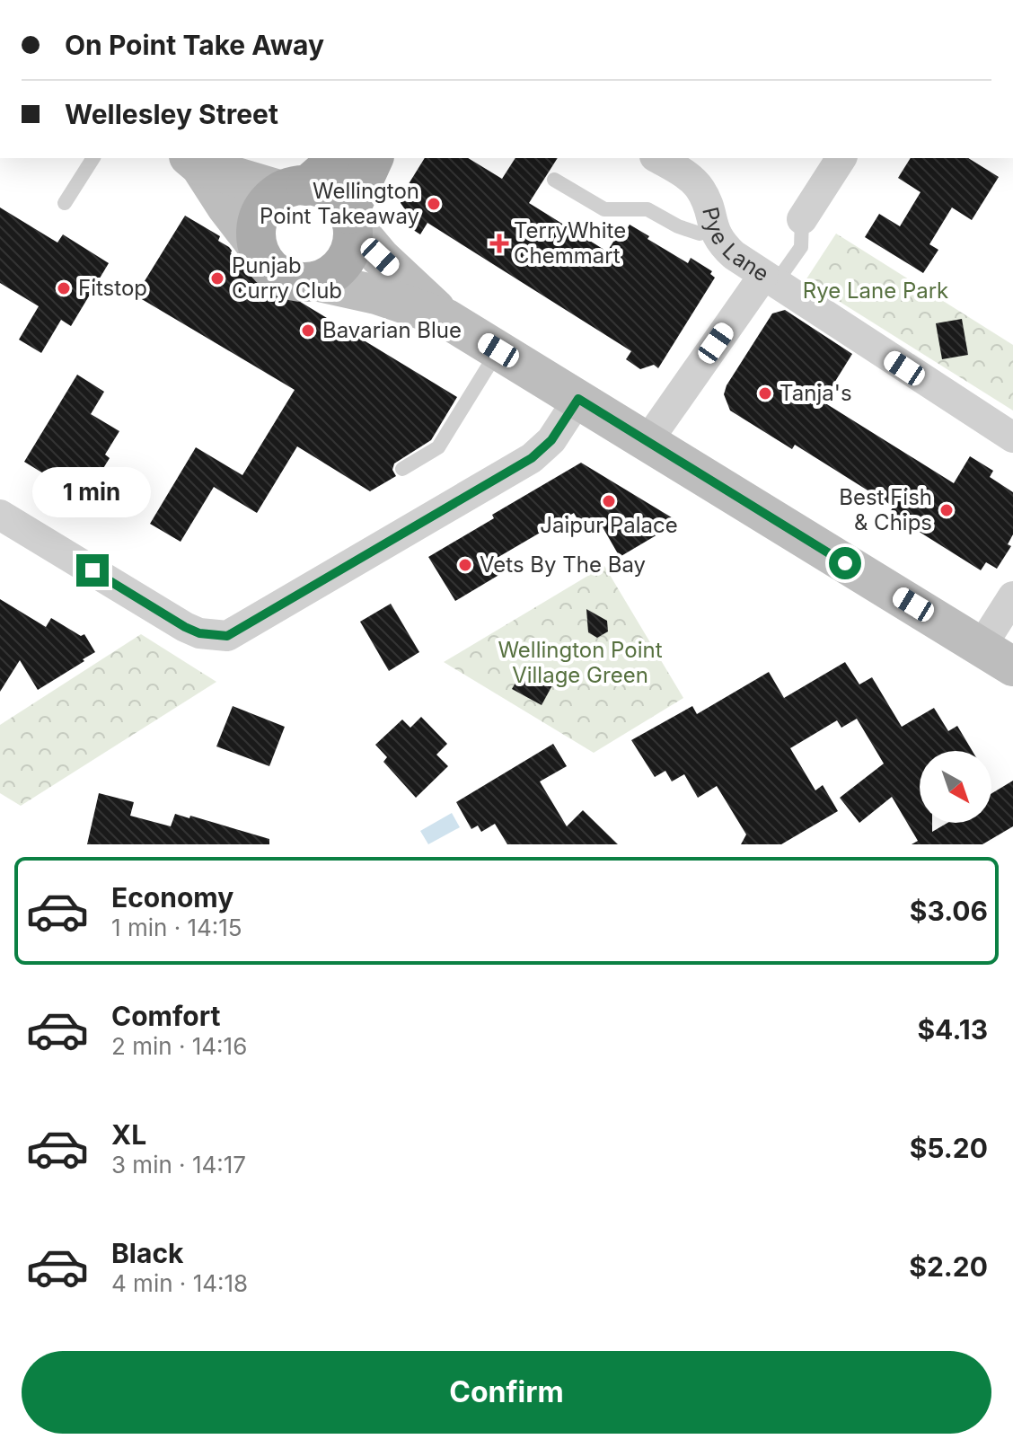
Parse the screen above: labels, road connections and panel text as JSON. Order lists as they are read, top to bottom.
{
  "streets": {
    "street": ["Pye Lane"]
  },
  "parks": ["Rye Lane Park", "Wellington Point Village Green"],
  "places": {
    "other": [
      "Wellington Point Takeaway",
      "Punjab Curry Club",
      "Fitstop",
      "Bavarian Blue",
      "Tanja's",
      "Jaipur Palace",
      "Best Fish & Chips",
      "Vets By The Bay"
    ],
    "health": ["TerryWhite Chemmart"]
  },
  "north": "bottom right",
  "page": {
    "banner": ["On Point Take Away", "Wellesley Street"],
    "bubble": "1 min",
    "list": [
      {
        "name": "Economy",
        "note": "1 min · 14:15",
        "value": "$3.06"
      },
      {
        "name": "Comfort",
        "note": "2 min · 14:16",
        "value": "$4.13"
      },
      {
        "name": "XL",
        "note": "3 min · 14:17",
        "value": "$5.20"
      },
      {
        "name": "Black",
        "note": "4 min · 14:18",
        "value": "$2.20"
      }
    ],
    "buttons": "Confirm"
  }
}
